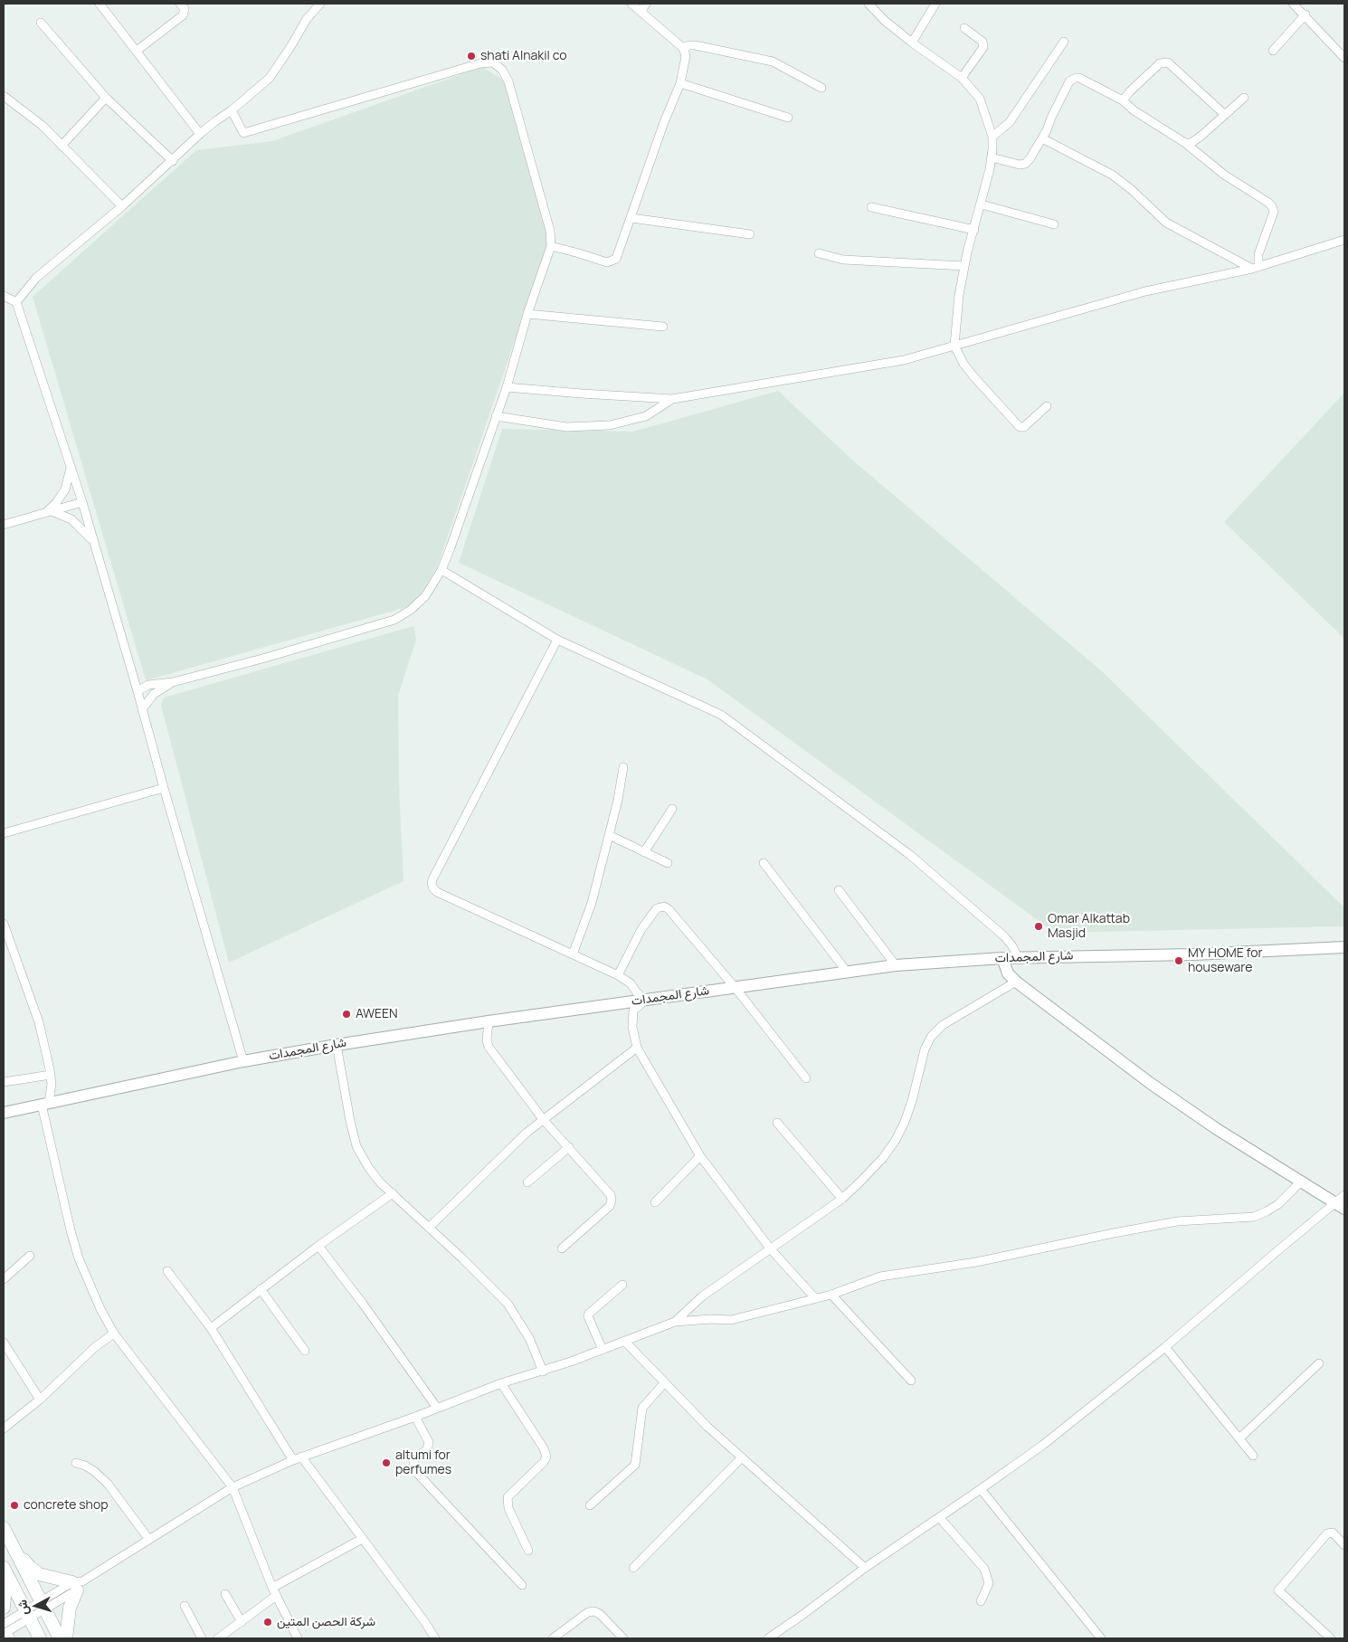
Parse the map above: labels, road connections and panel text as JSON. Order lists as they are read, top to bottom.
{
  "streets": {
    "main road": ["شارع المجمدات"]
  },
  "places": [
    "shati Alnakil co",
    "Omar Alkattab Masjid",
    "MY HOME for houseware",
    "AWEEN",
    "altumi for perfumes",
    "concrete shop",
    "شركة الحصن المتين"
  ],
  "north": "left"
}
